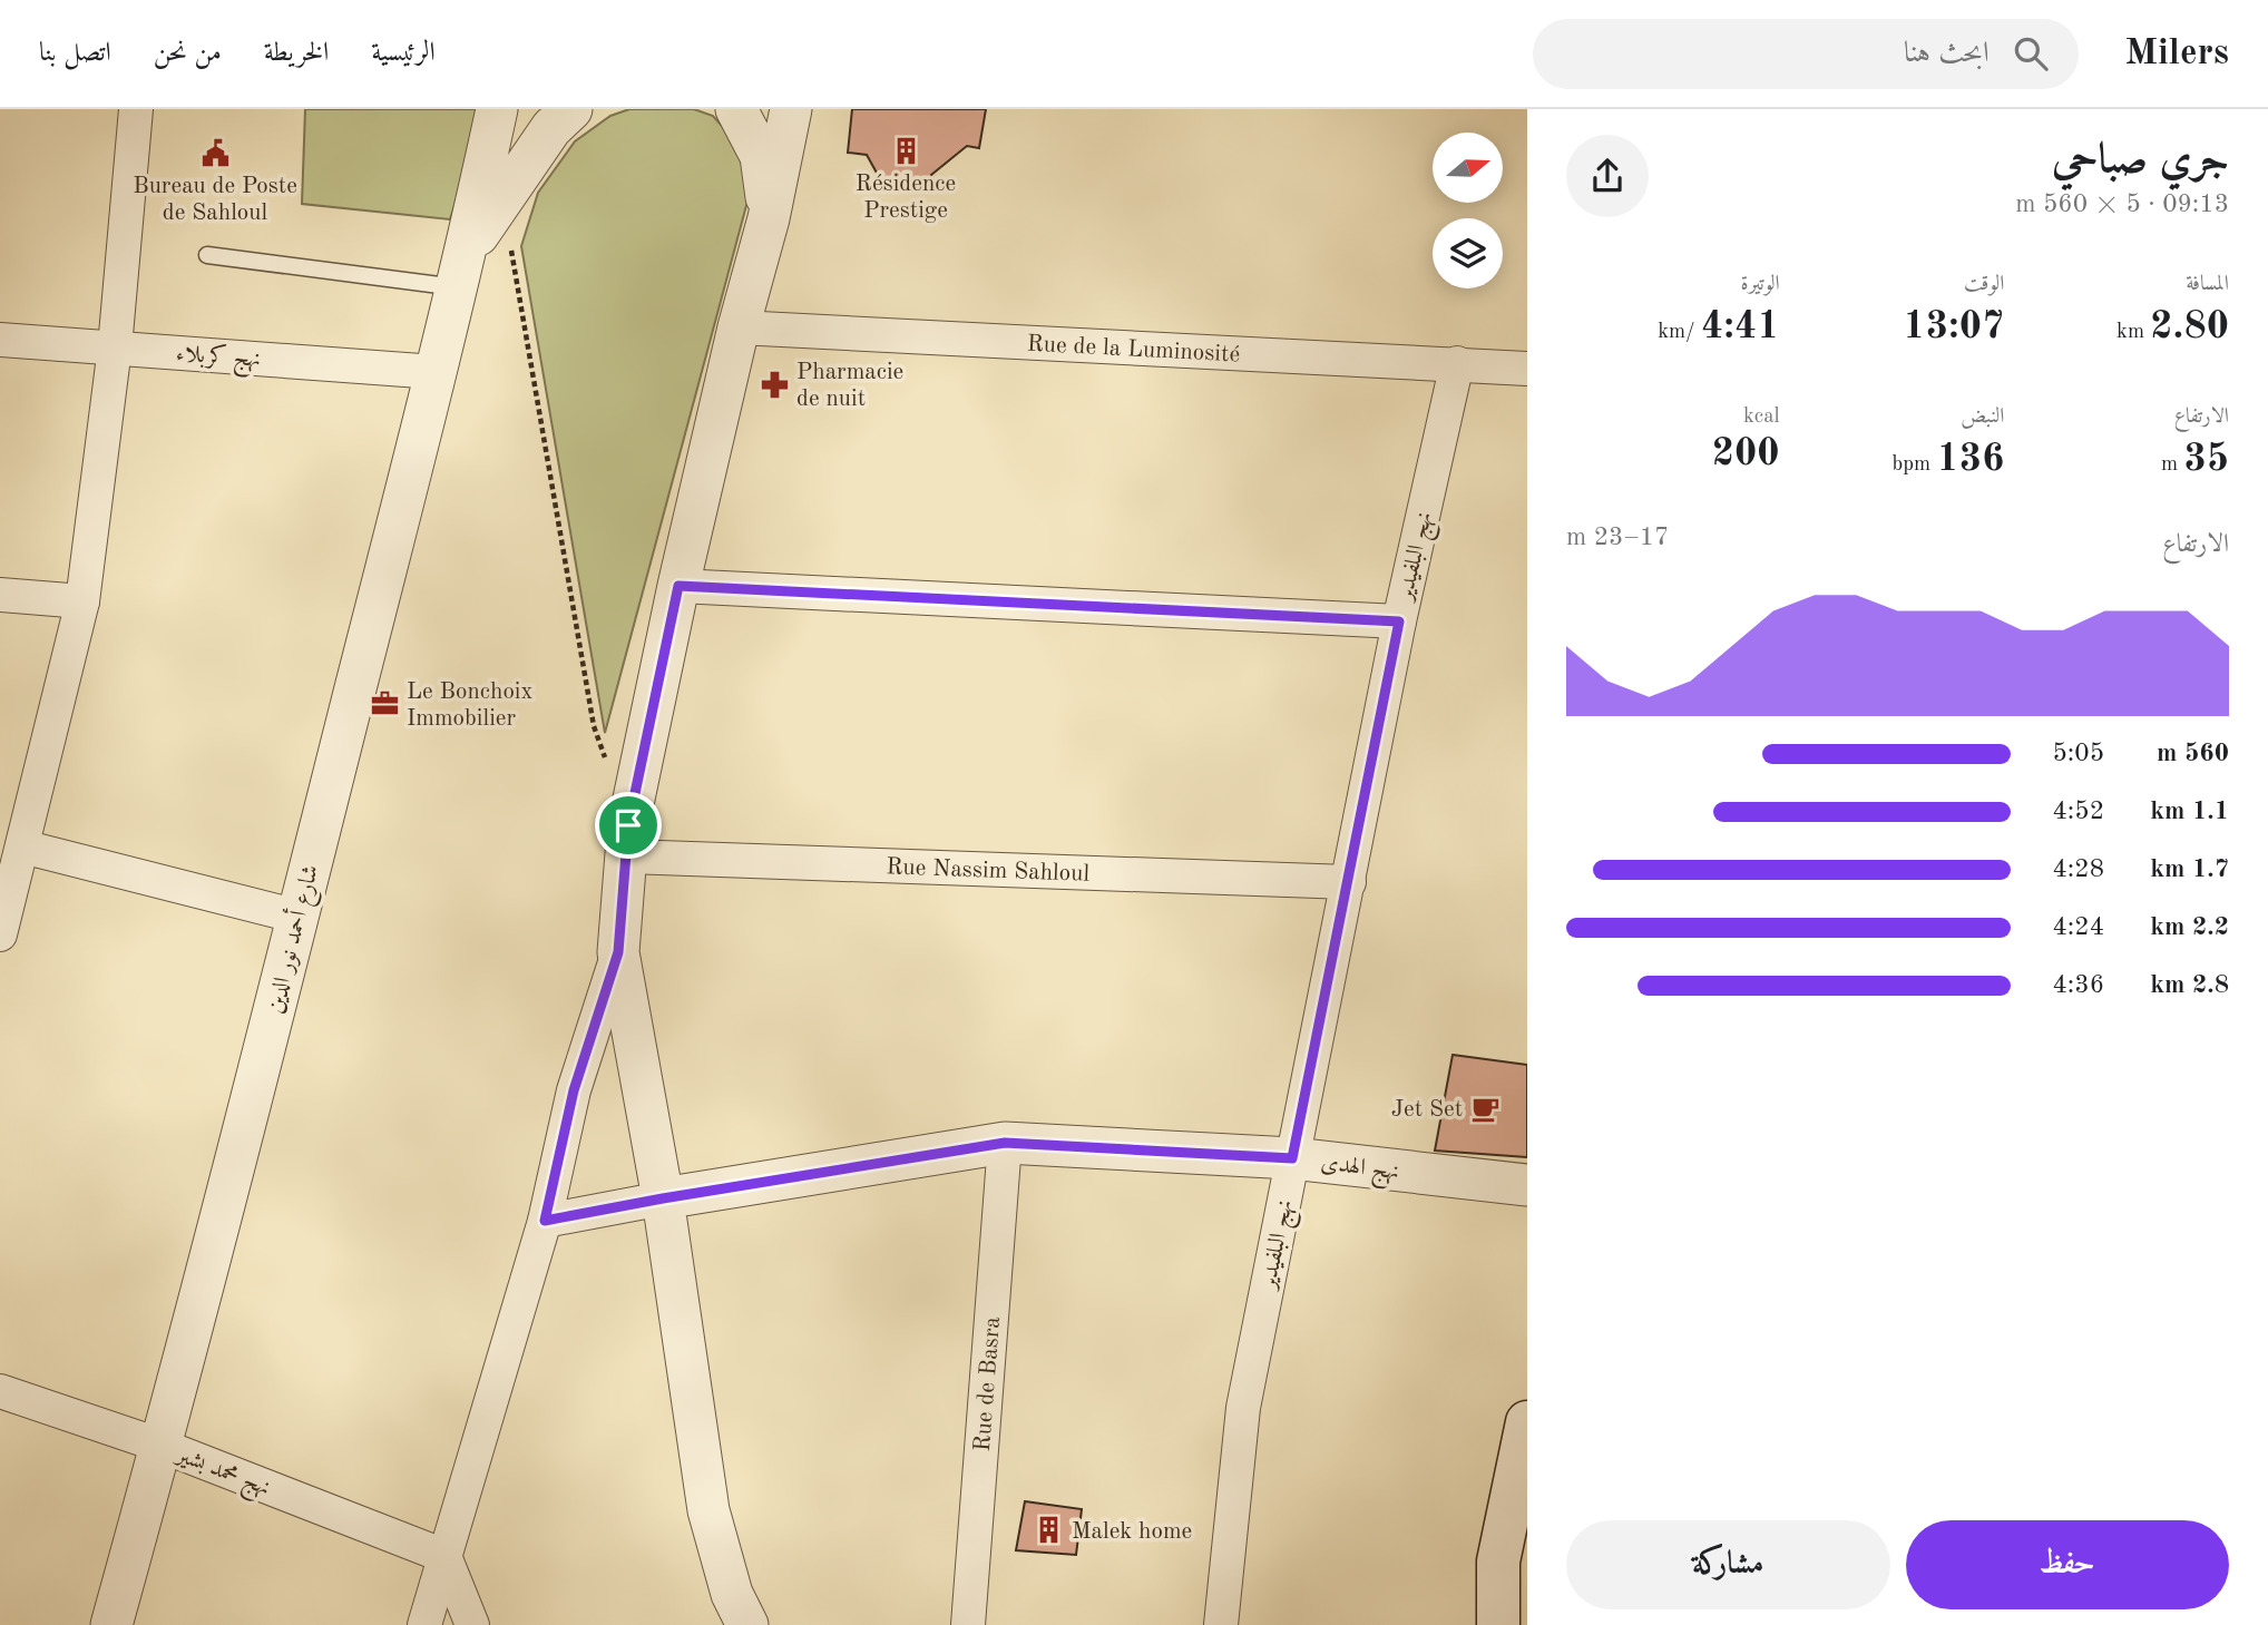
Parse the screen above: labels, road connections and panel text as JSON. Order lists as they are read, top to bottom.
{
  "streets": {
    "street": [
      "Rue de la Luminosité",
      "نهج كربلاء",
      "نهج البلفيدير",
      "Rue Nassim Sahloul",
      "شارع أحمد نور الدين",
      "نهج الهدى",
      "Rue de Basra",
      "نهج محمد بشير"
    ]
  },
  "crossings": [
    ["Rue de la Luminosité", "نهج البلفيدير"],
    ["نهج كربلاء", "شارع أحمد نور الدين"],
    ["نهج البلفيدير", "Rue Nassim Sahloul"],
    ["نهج البلفيدير", "نهج الهدى"],
    ["شارع أحمد نور الدين", "نهج محمد بشير"],
    ["نهج الهدى", "Rue de Basra"]
  ],
  "places": {
    "building": ["Résidence Prestige", "Malek home"],
    "public building": ["Bureau de Poste de Sahloul"],
    "pharmacy": ["Pharmacie de nuit"],
    "office": ["Le Bonchoix Immobilier"],
    "cafe": ["Jet Set"]
  },
  "north": "right",
  "page": {
    "header": "Milers",
    "search": "ابحث هنا",
    "nav": [
      "الرئيسية",
      "الخريطة",
      "من نحن",
      "اتصل بنا"
    ],
    "heading": ["جري صباحي", "09:13 · 5 × 560 m"],
    "stats": [
      ["المسافة", "2.80 km"],
      ["الوقت", "13:07"],
      ["الوتيرة", "4:41 /km"],
      ["الارتفاع", "35 m"],
      ["النبض", "136 bpm"],
      ["kcal", "200"]
    ],
    "chart": ["الارتفاع", "17–23 m"],
    "list": [
      {
        "name": "560 m",
        "note": "5:05"
      },
      {
        "name": "1.1 km",
        "note": "4:52"
      },
      {
        "name": "1.7 km",
        "note": "4:28"
      },
      {
        "name": "2.2 km",
        "note": "4:24"
      },
      {
        "name": "2.8 km",
        "note": "4:36"
      }
    ],
    "buttons": ["حفظ", "مشاركة"]
  }
}
